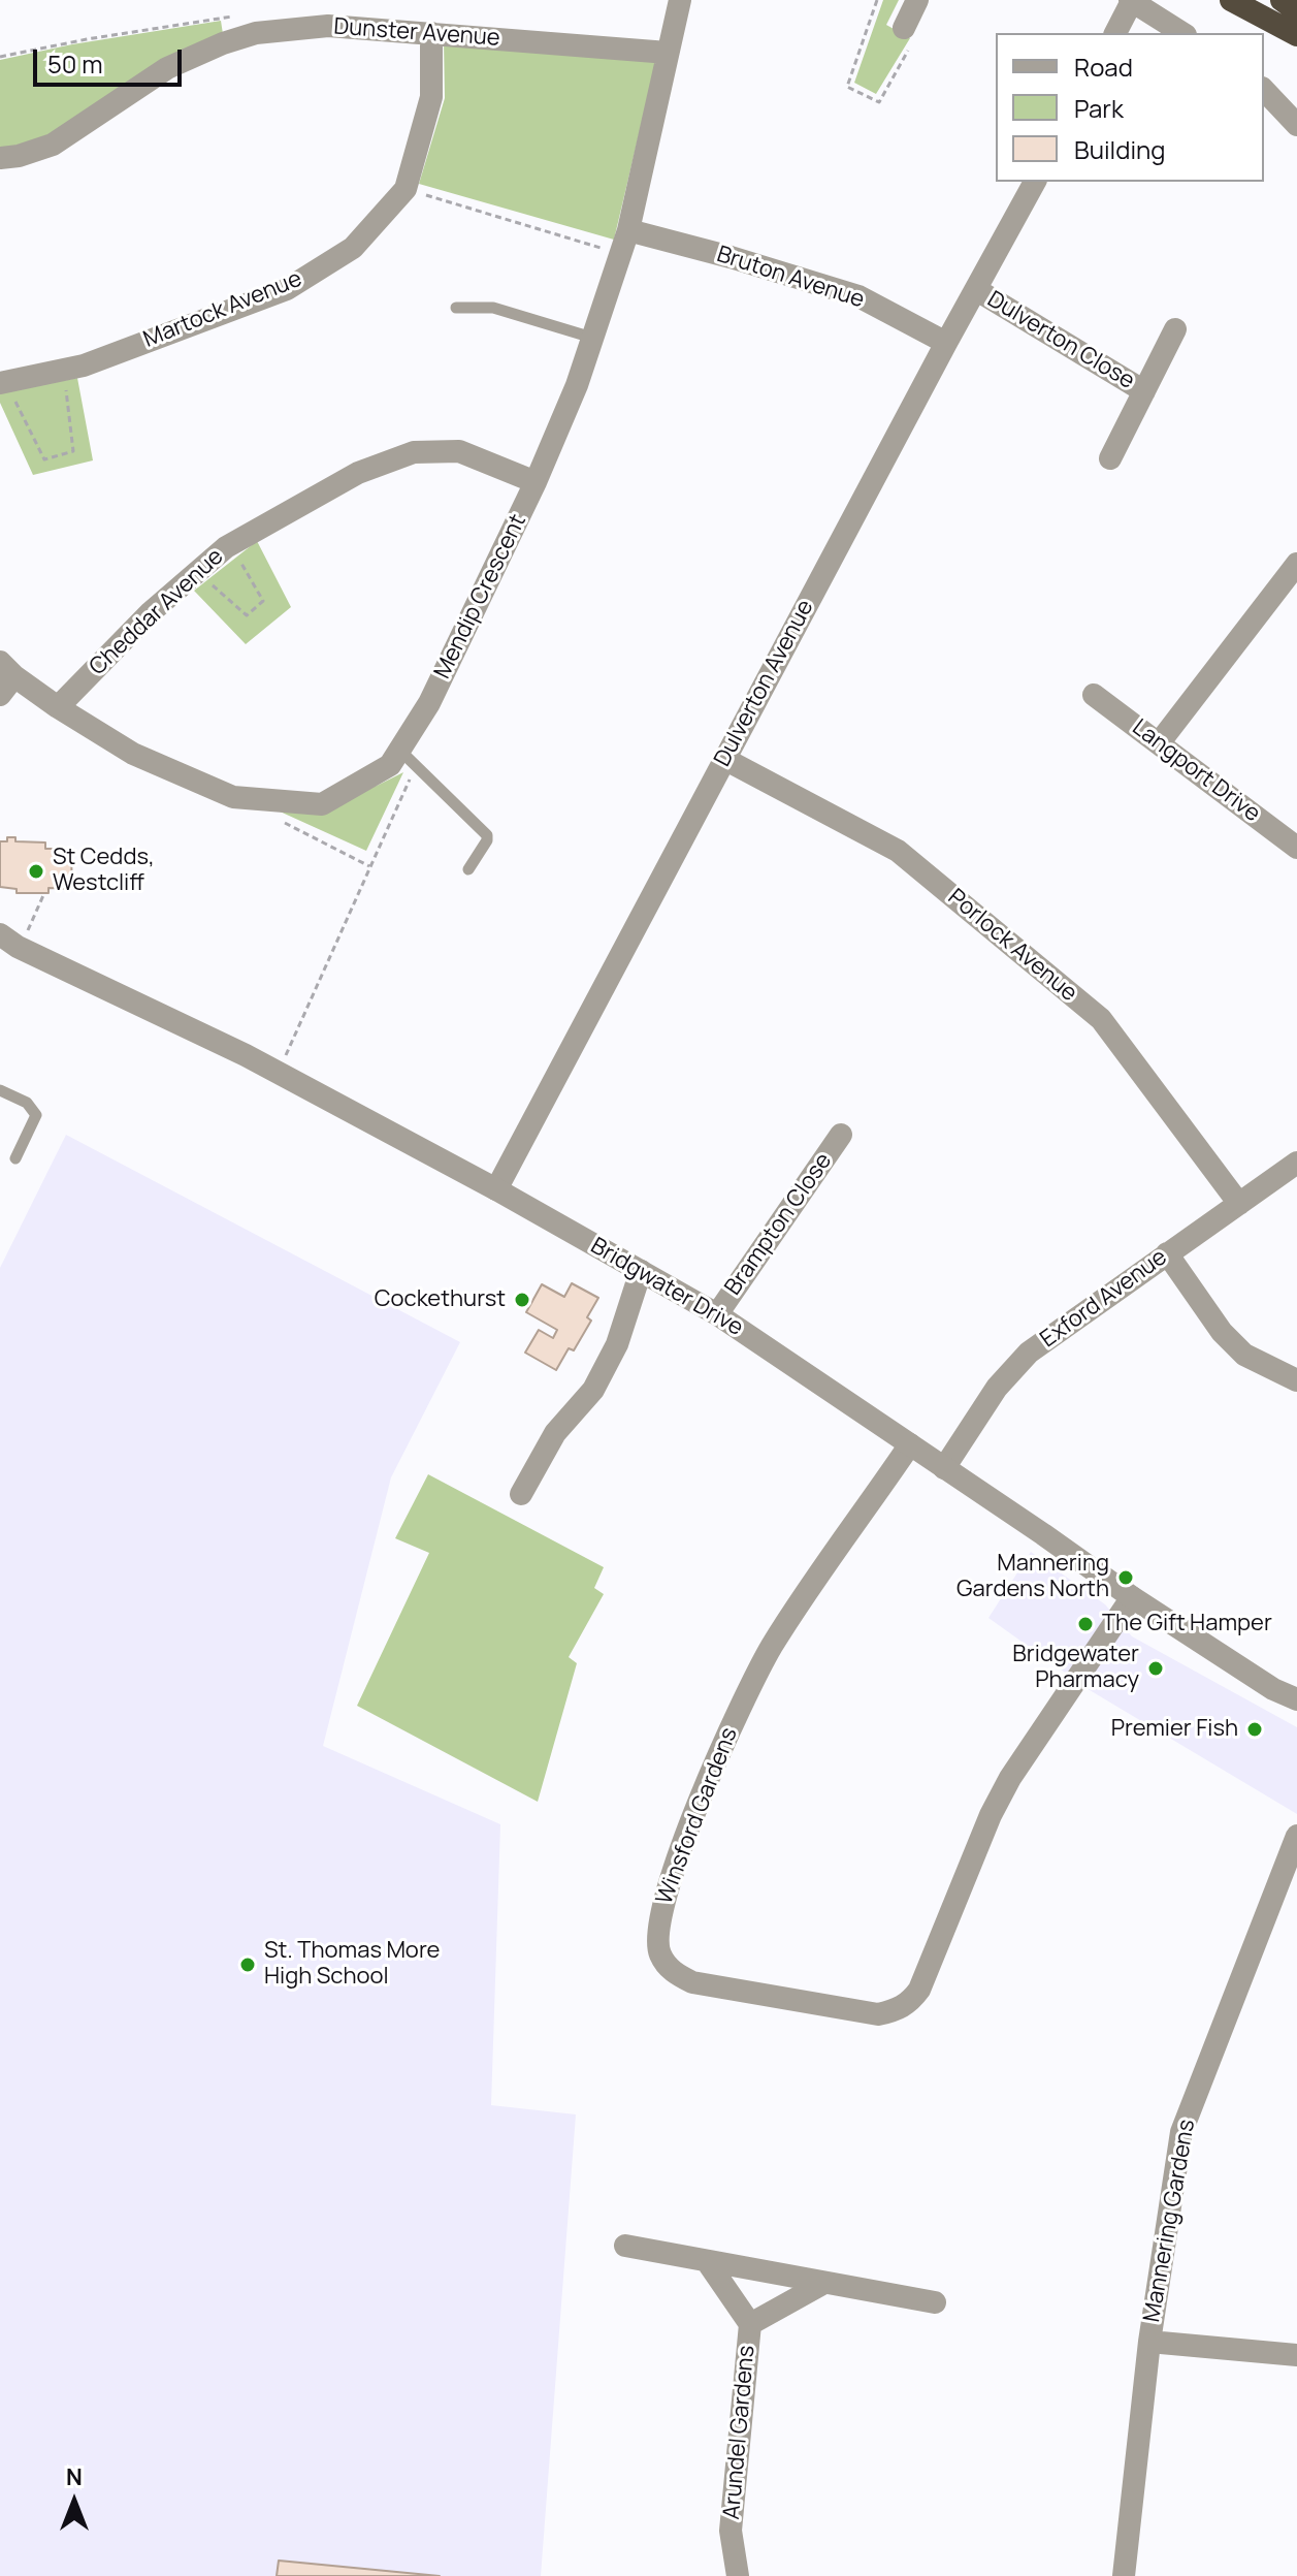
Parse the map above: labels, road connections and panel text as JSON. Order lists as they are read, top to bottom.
{
  "streets": {
    "street": [
      "Dunster Avenue",
      "Bruton Avenue",
      "Martock Avenue",
      "Dulverton Close",
      "Mendip Crescent",
      "Cheddar Avenue",
      "Dulverton Avenue",
      "Langport Drive",
      "Porlock Avenue",
      "Brampton Close",
      "Bridgwater Drive",
      "Exford Avenue",
      "Winsford Gardens",
      "Mannering Gardens",
      "Arundel Gardens"
    ]
  },
  "crossings": [
    ["Dunster Avenue", "Martock Avenue"],
    ["Dunster Avenue", "Mendip Crescent"],
    ["Bruton Avenue", "Mendip Crescent"],
    ["Bruton Avenue", "Dulverton Avenue"],
    ["Dulverton Close", "Dulverton Avenue"],
    ["Mendip Crescent", "Cheddar Avenue"],
    ["Dulverton Avenue", "Porlock Avenue"],
    ["Dulverton Avenue", "Bridgwater Drive"],
    ["Porlock Avenue", "Exford Avenue"],
    ["Brampton Close", "Bridgwater Drive"],
    ["Bridgwater Drive", "Exford Avenue"],
    ["Bridgwater Drive", "Winsford Gardens"]
  ],
  "places": [
    "St Cedds, Westcliff",
    "Cockethurst",
    "Mannering Gardens North",
    "The Gift Hamper",
    "Bridgewater Pharmacy",
    "Premier Fish",
    "St. Thomas More High School"
  ],
  "legend": ["Road", "Park", "Building"],
  "scale_bar": "50 m",
  "north": "top"
}
